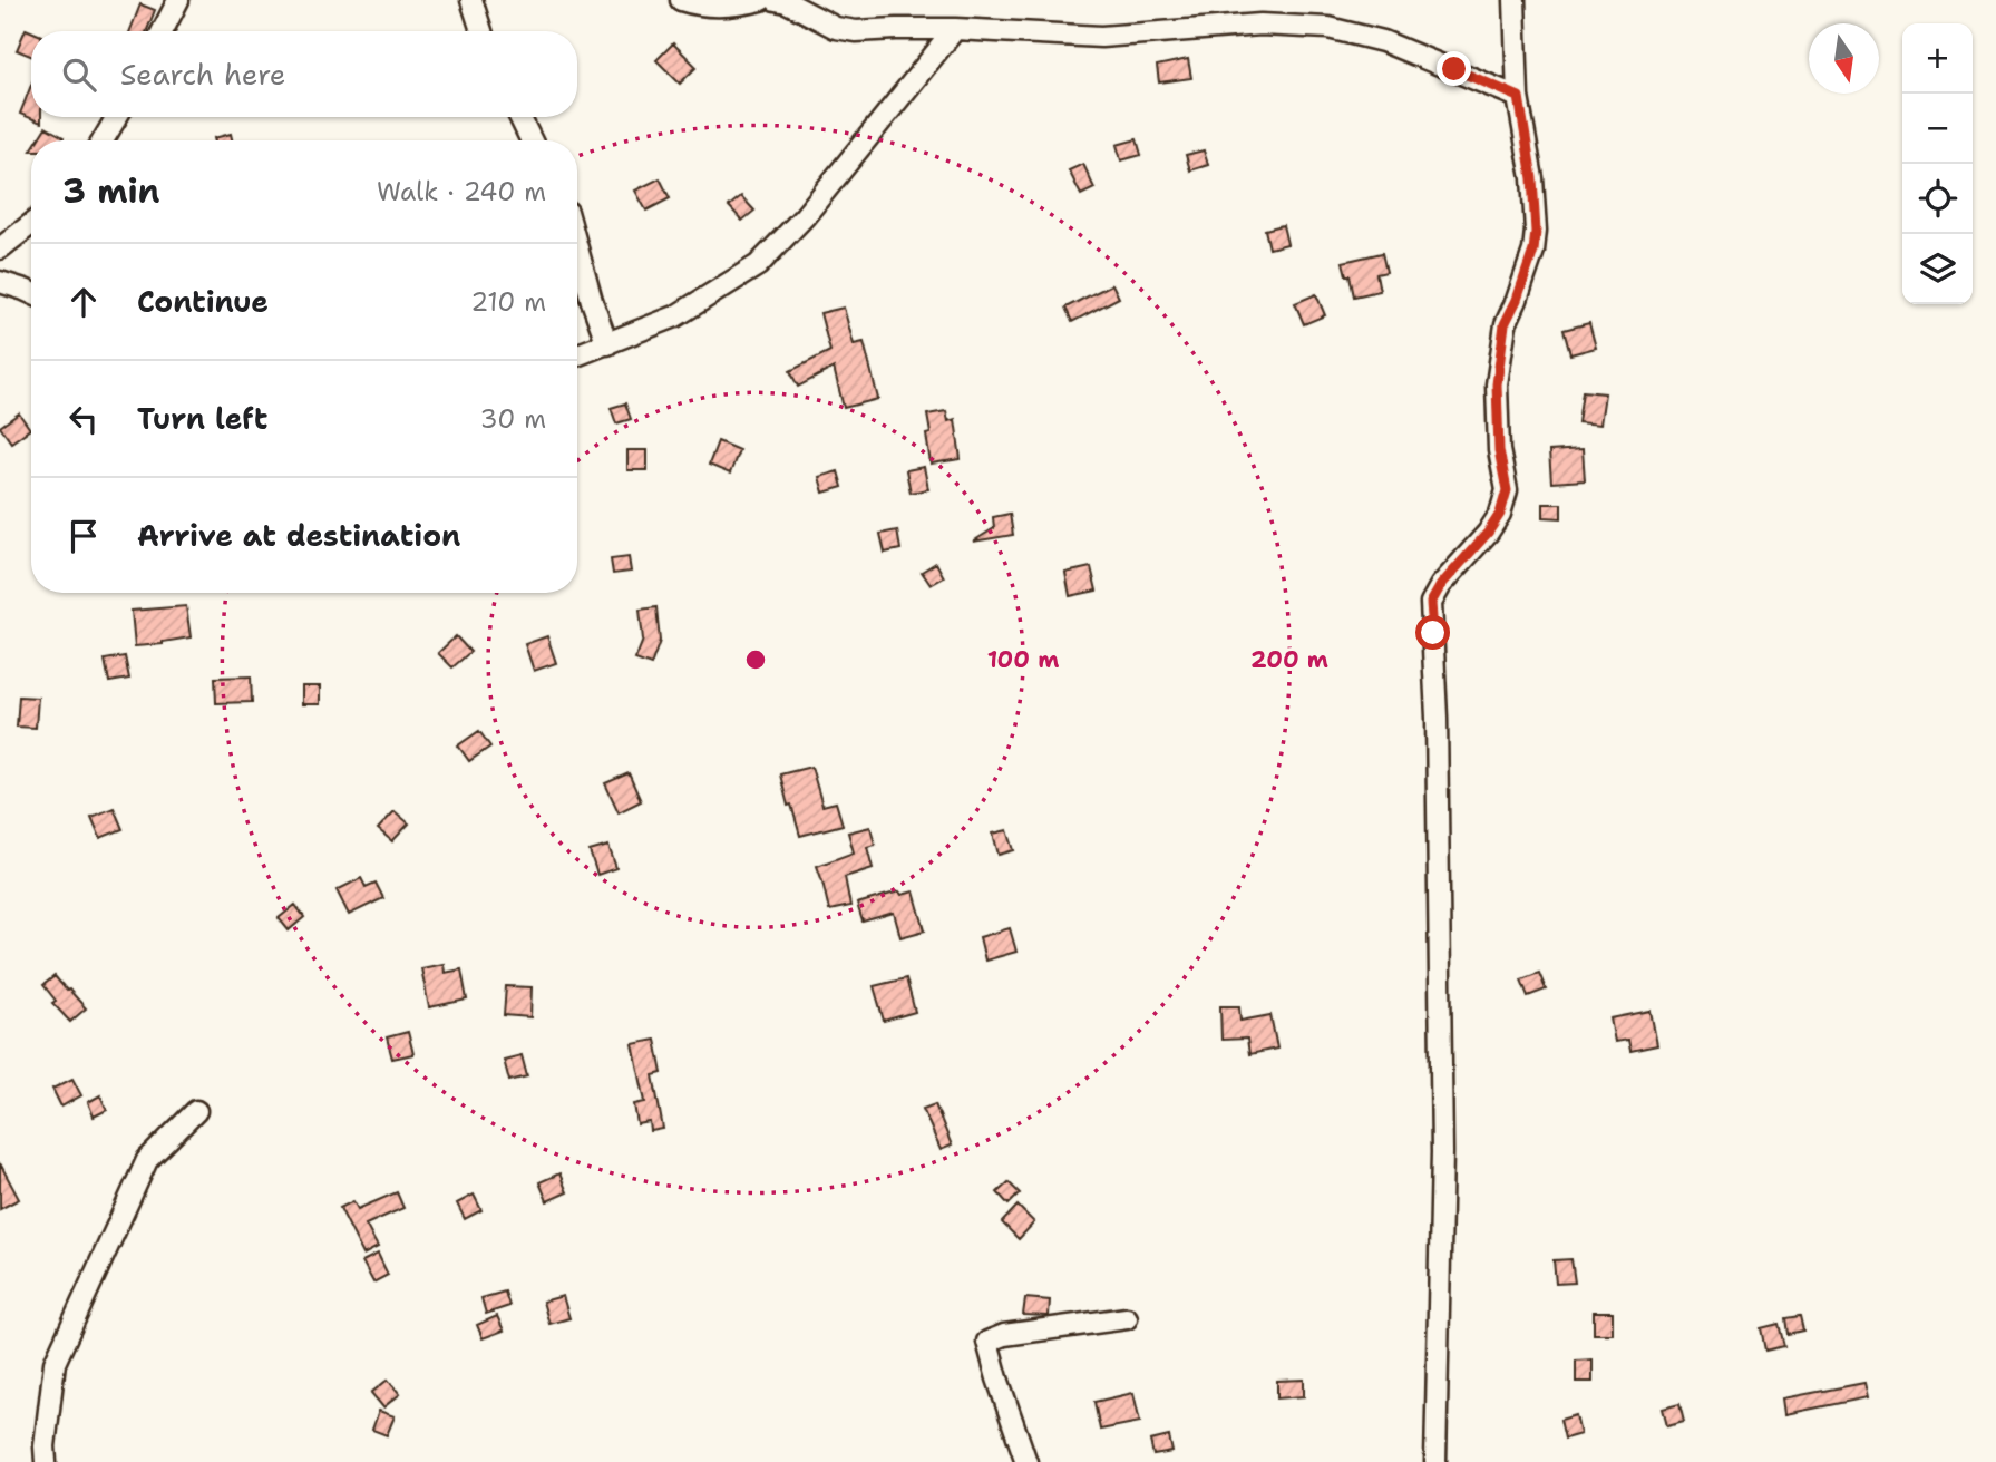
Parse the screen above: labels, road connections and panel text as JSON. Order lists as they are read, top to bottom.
{
  "north": "bottom",
  "page": {
    "map_buttons": ["+", "−"],
    "search": "Search here",
    "heading": ["3 min", "Walk · 240 m"],
    "list": [
      ["Continue", "210 m"],
      ["Turn left", "30 m"],
      "Arrive at destination"
    ]
  },
  "rings": ["100 m", "200 m"]
}
